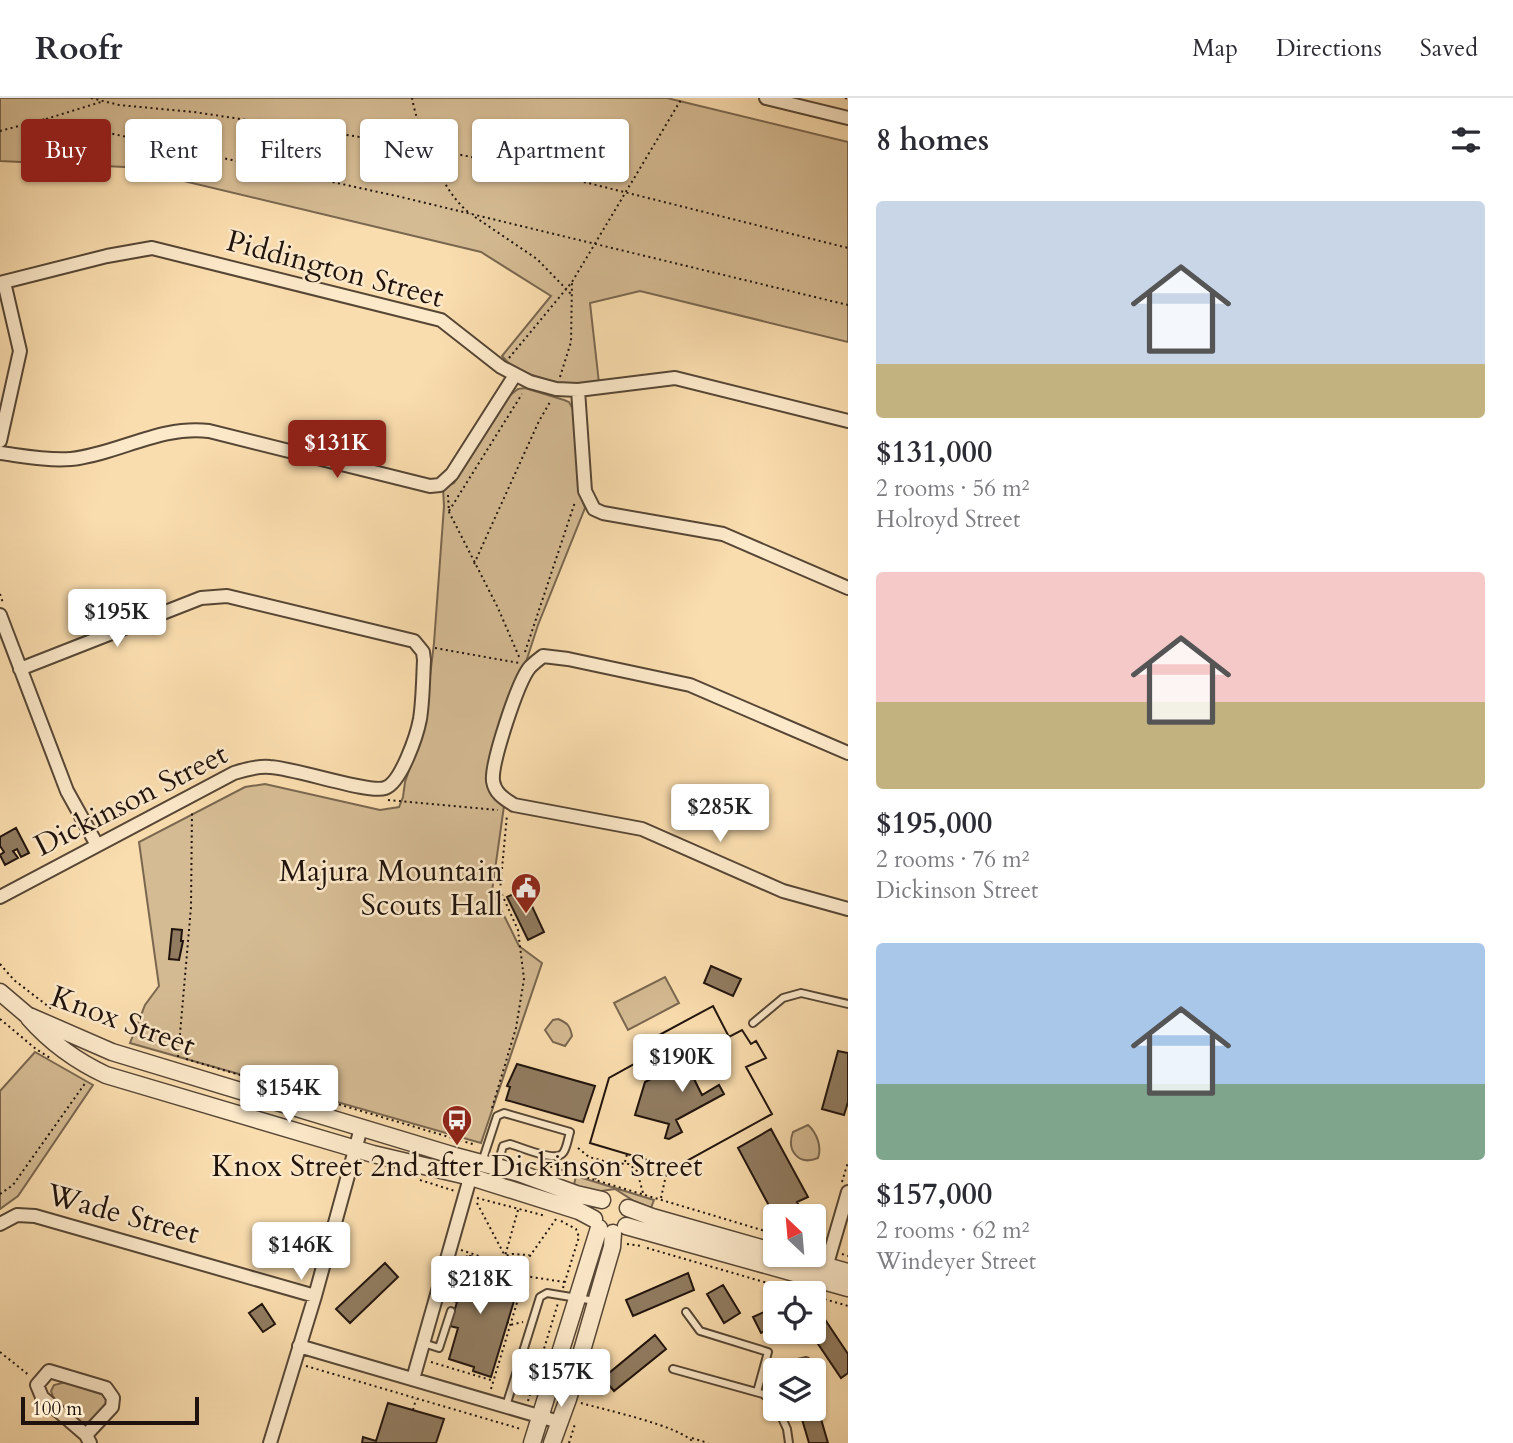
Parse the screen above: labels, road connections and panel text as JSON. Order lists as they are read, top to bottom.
{
  "streets": {
    "street": [
      "Piddington Street",
      "Dickinson Street",
      "Knox Street",
      "Wade Street"
    ]
  },
  "places": {
    "public building": ["Majura Mountain Scouts Hall"],
    "bus stop": ["Knox Street 2nd after Dickinson Street"]
  },
  "scale_bar": "100 m",
  "north": "top left",
  "page": {
    "header": "Roofr",
    "nav": ["Map", "Directions", "Saved"],
    "heading": "8 homes",
    "chip": [
      "Buy",
      "Rent",
      "Filters",
      "New",
      "Apartment"
    ],
    "list": [
      {
        "name": "$131,000",
        "note": "2 rooms · 56 m² · Holroyd Street"
      },
      {
        "name": "$195,000",
        "note": "2 rooms · 76 m² · Dickinson Street"
      },
      {
        "name": "$157,000",
        "note": "2 rooms · 62 m² · Windeyer Street"
      }
    ],
    "price": [
      "$131K",
      "$195K",
      "$285K",
      "$190K",
      "$154K",
      "$146K",
      "$218K",
      "$157K"
    ],
    "scale": "100 m"
  }
}
